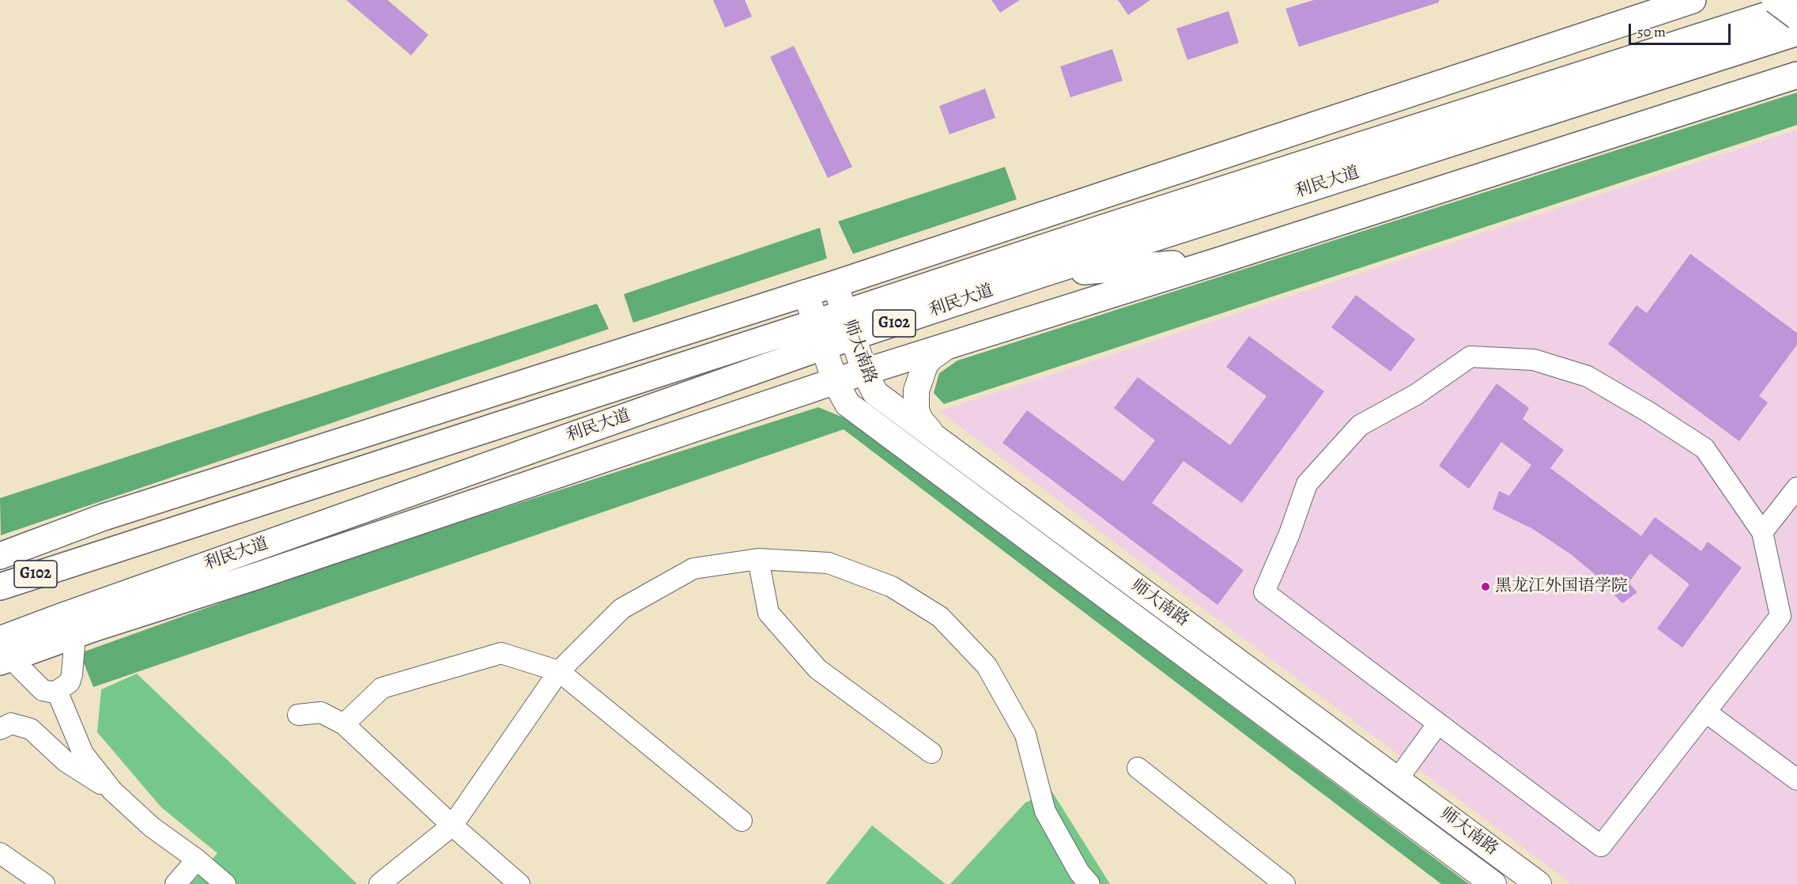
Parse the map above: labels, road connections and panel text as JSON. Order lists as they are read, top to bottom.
{
  "streets": {
    "highway": ["利民大道", "G102"],
    "main road": ["师大南路"]
  },
  "crossings": [
    ["利民大道", "师大南路"]
  ],
  "places": ["黑龙江外国语学院"],
  "scale_bar": "50 m"
}
